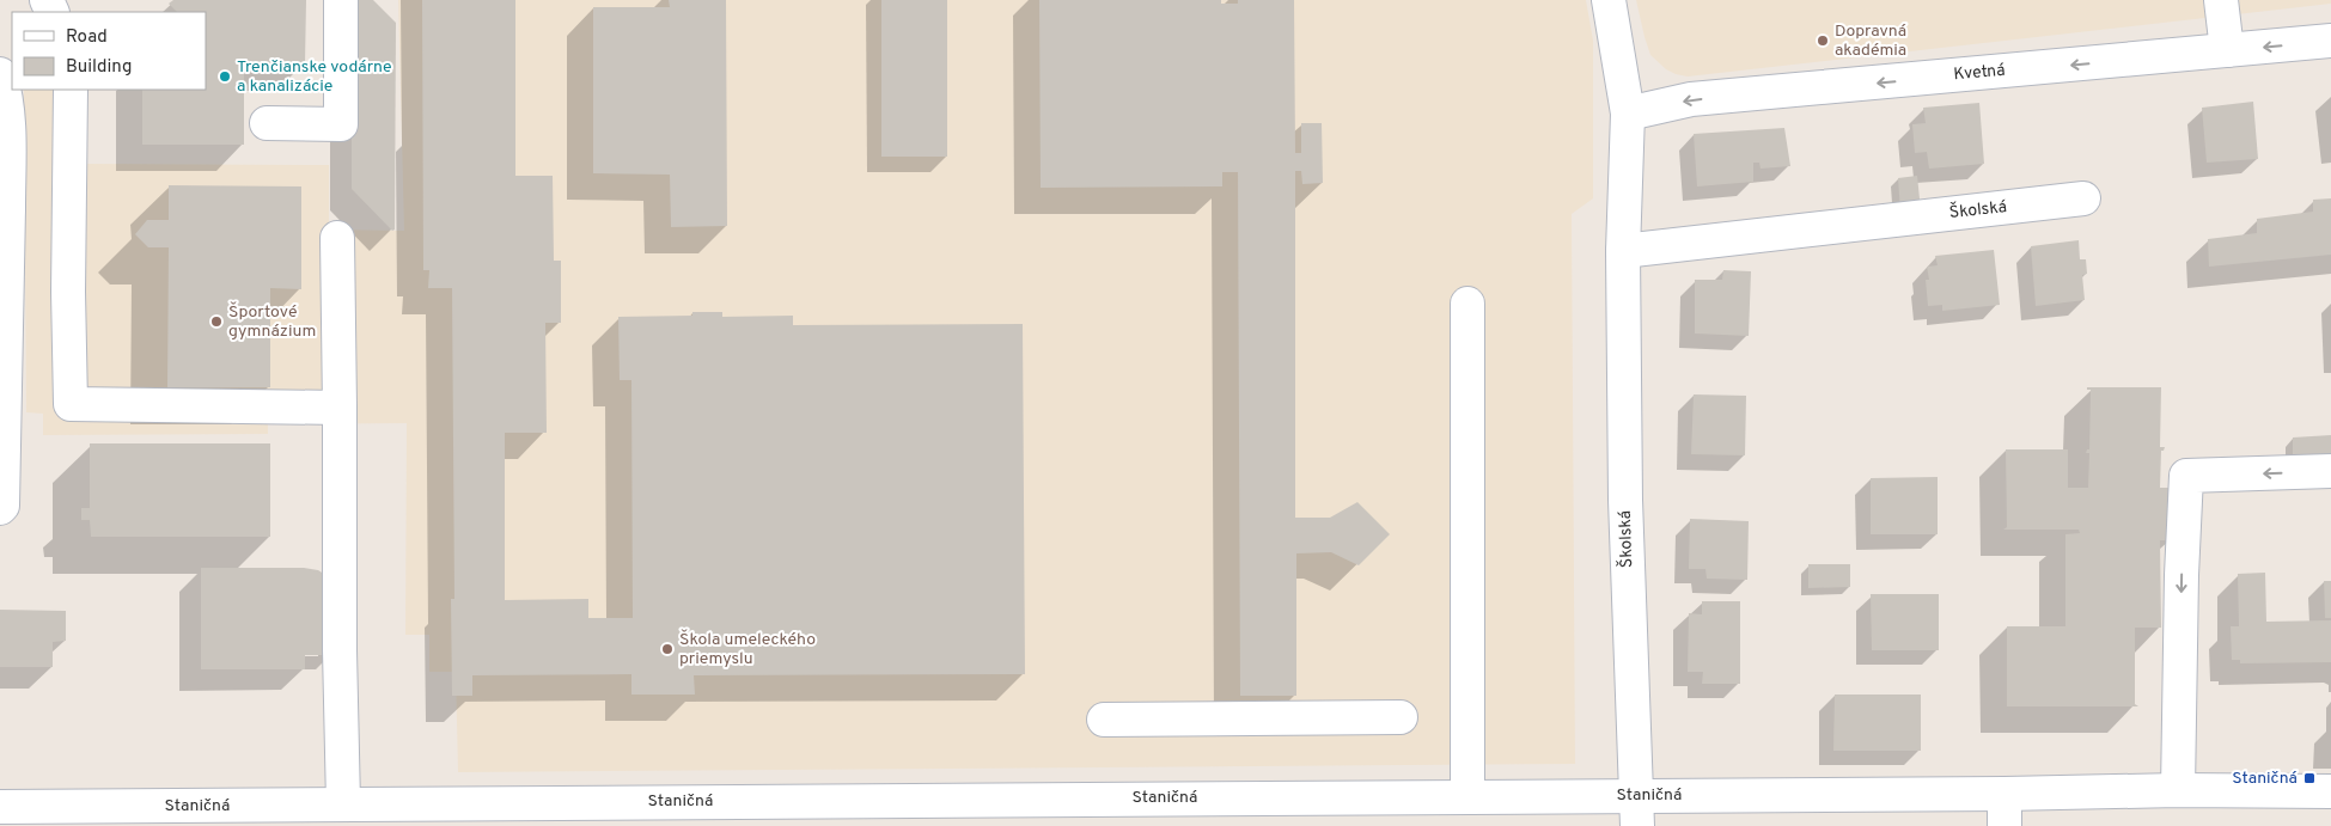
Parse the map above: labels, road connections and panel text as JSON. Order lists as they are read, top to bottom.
{
  "streets": {
    "street": ["Kvetná", "Školská", "Staničná"]
  },
  "crossings": [
    ["Kvetná", "Školská"],
    ["Školská", "Staničná"]
  ],
  "one_way": ["Kvetná"],
  "places": {
    "other": [
      "Dopravná akadémia",
      "Trenčianske vodárne a kanalizácie",
      "Športové gymnázium",
      "Škola umeleckého priemyslu"
    ],
    "transit": ["Staničná"]
  },
  "legend": ["Road", "Building"]
}
